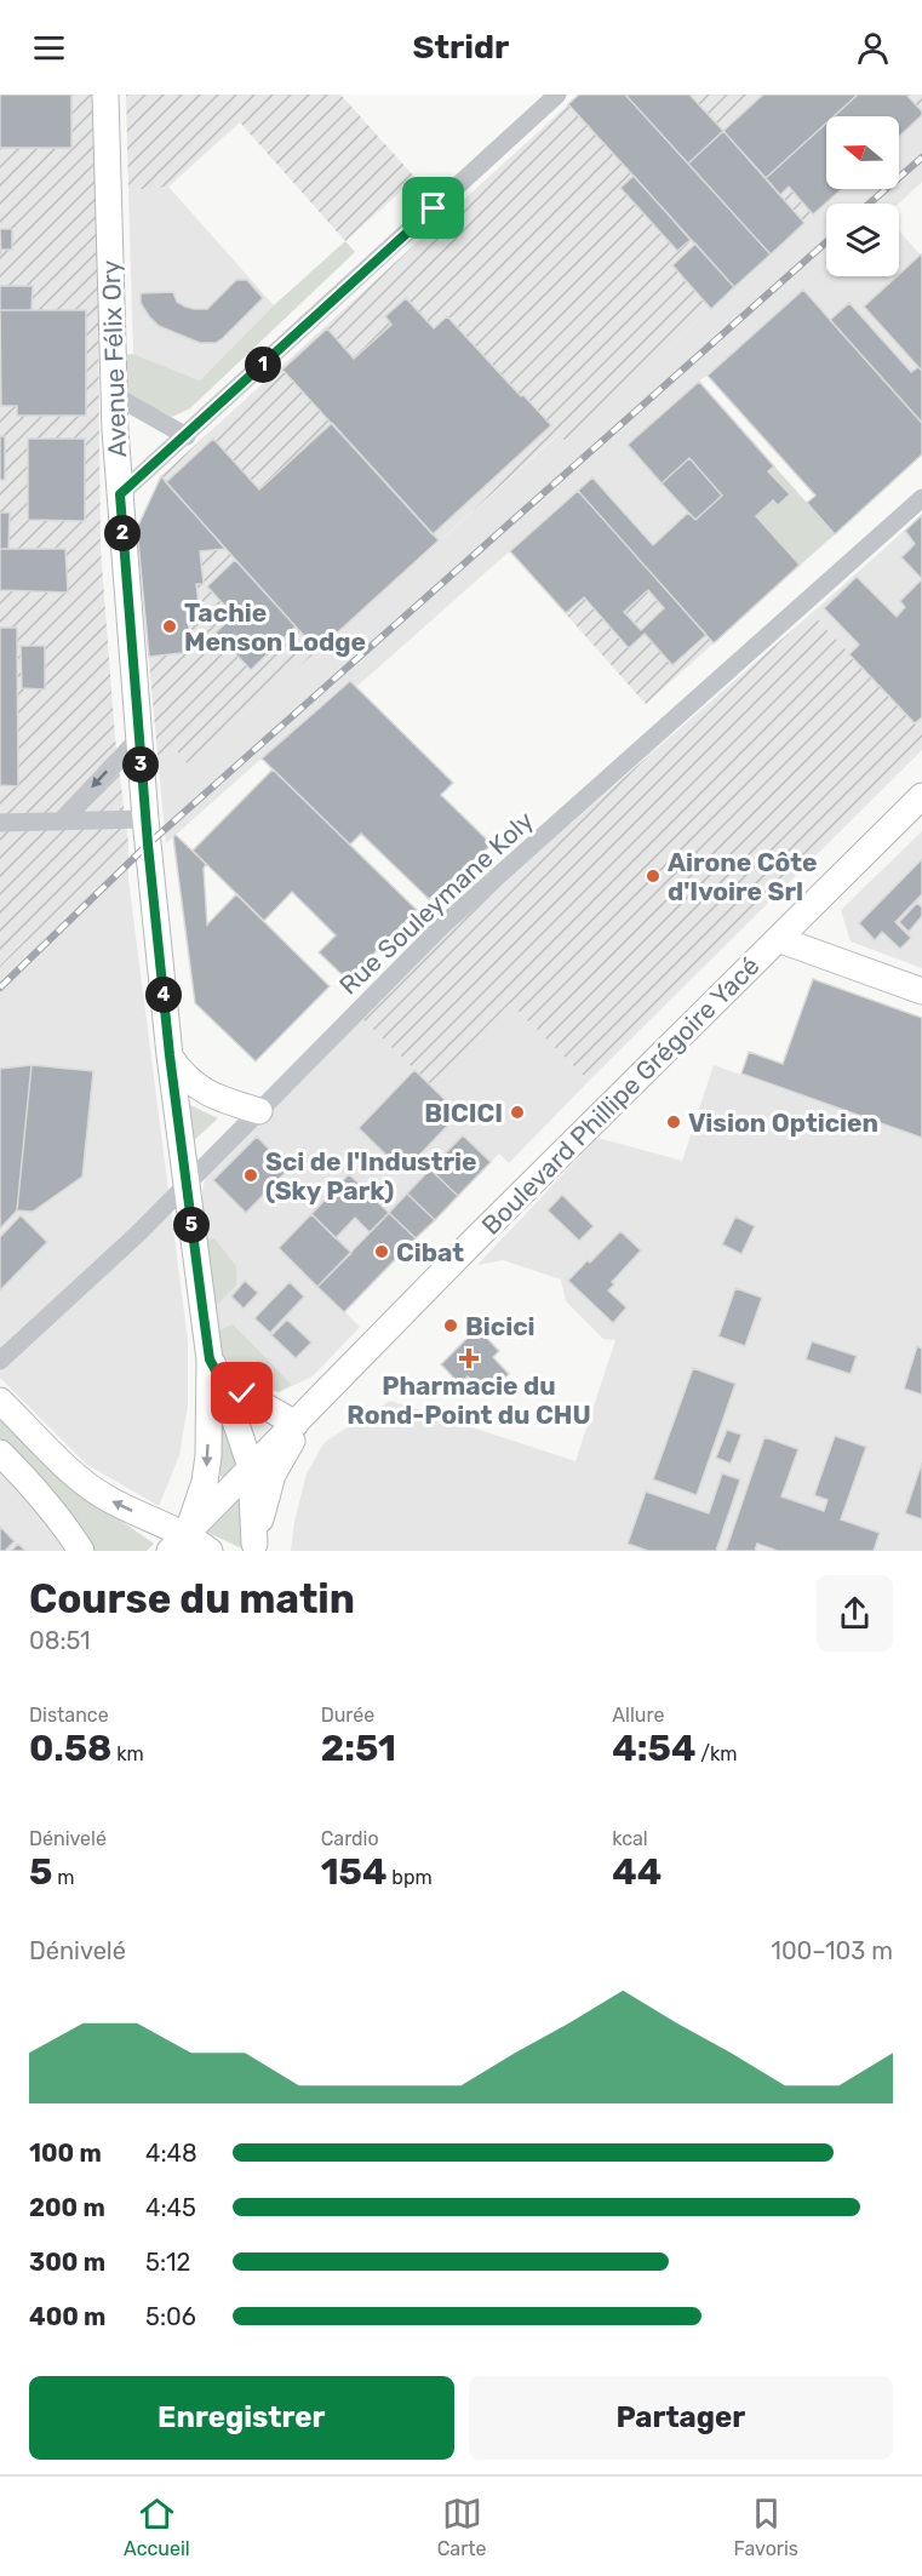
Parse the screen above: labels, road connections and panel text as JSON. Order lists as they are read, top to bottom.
{
  "streets": {
    "main road": ["Avenue Félix Ory", "Boulevard Phillipe Grégoire Yacé"],
    "street": ["Rue Souleymane Koly"]
  },
  "crossings": [
    ["Avenue Félix Ory", "Rue Souleymane Koly"],
    ["Avenue Félix Ory", "Boulevard Phillipe Grégoire Yacé"]
  ],
  "places": {
    "other": [
      "Tachie Menson Lodge",
      "Airone Côte d'Ivoire Srl",
      "BICICI",
      "Vision Opticien",
      "Sci de l'Industrie (Sky Park)",
      "Cibat",
      "Bicici"
    ],
    "health": ["Pharmacie du Rond-Point du CHU"]
  },
  "north": "left",
  "page": {
    "header": "Stridr",
    "pins": [
      "1",
      "2",
      "3",
      "4",
      "5"
    ],
    "heading": ["Course du matin", "08:51"],
    "stats": [
      ["Distance", "0.58 km"],
      ["Durée", "2:51"],
      ["Allure", "4:54 /km"],
      ["Dénivelé", "5 m"],
      ["Cardio", "154 bpm"],
      ["kcal", "44"]
    ],
    "chart": ["Dénivelé", "100–103 m"],
    "list": [
      {
        "name": "100 m",
        "note": "4:48"
      },
      {
        "name": "200 m",
        "note": "4:45"
      },
      {
        "name": "300 m",
        "note": "5:12"
      },
      {
        "name": "400 m",
        "note": "5:06"
      }
    ],
    "buttons": ["Enregistrer", "Partager"],
    "tabs": ["Accueil", "Carte", "Favoris"]
  }
}
